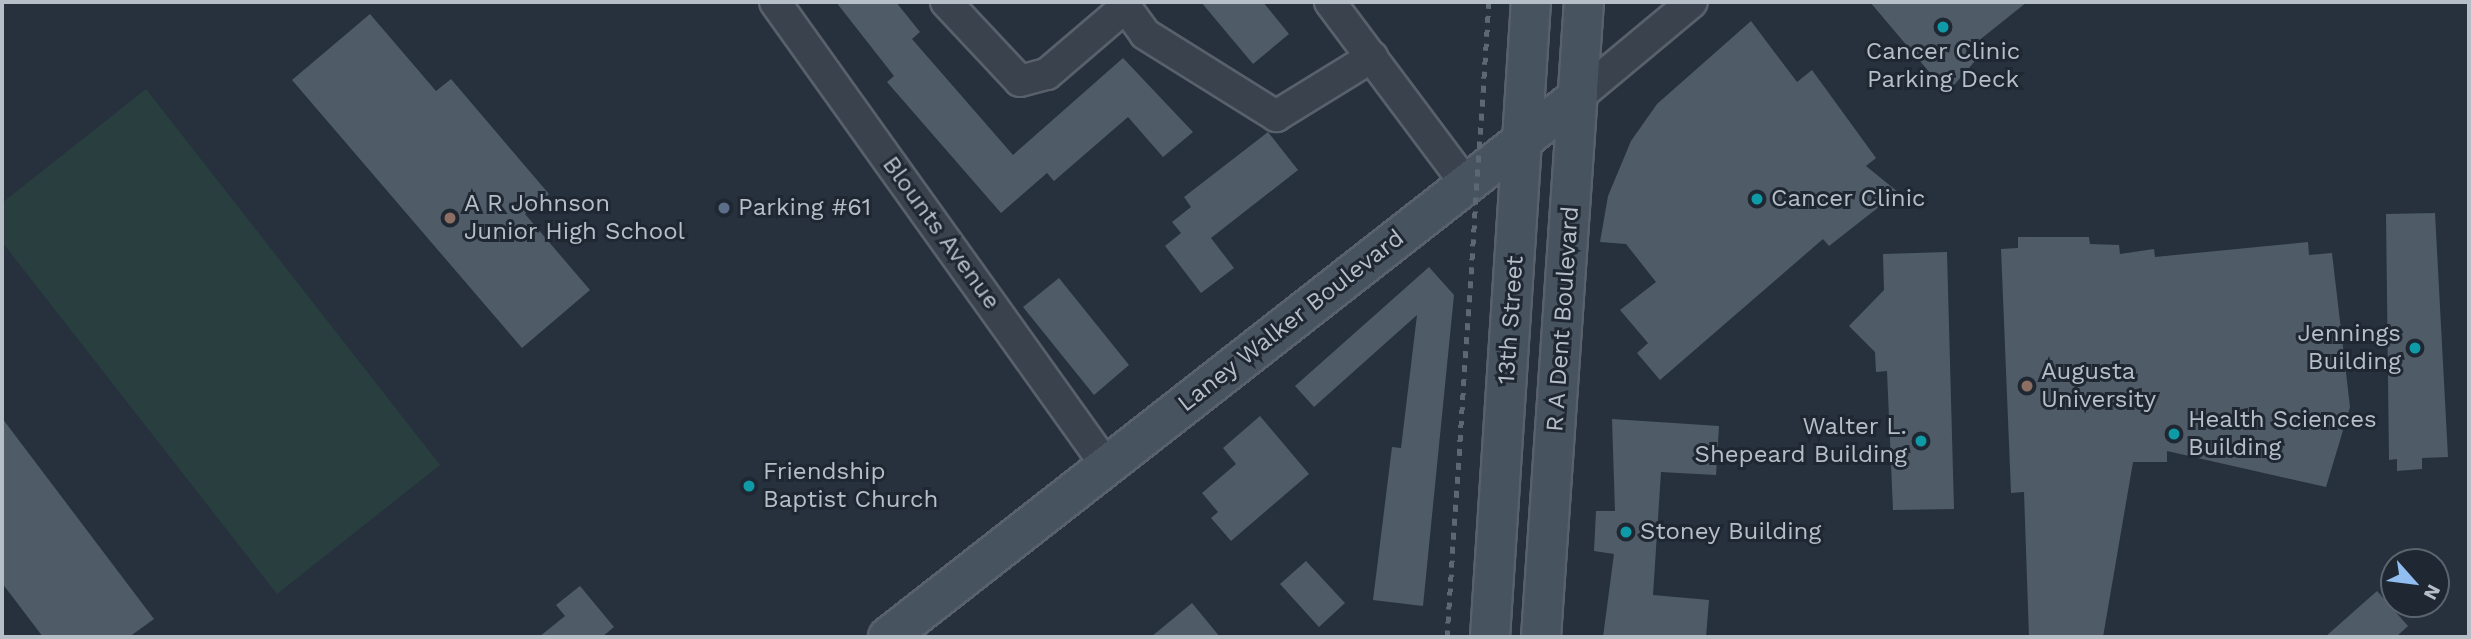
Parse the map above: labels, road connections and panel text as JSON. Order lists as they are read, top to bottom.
{
  "streets": {
    "main road": ["R A Dent Boulevard", "13th Street", "Laney Walker Boulevard"],
    "street": ["Blounts Avenue"]
  },
  "crossings": [
    ["Blounts Avenue", "Laney Walker Boulevard"],
    ["R A Dent Boulevard", "Laney Walker Boulevard"],
    ["13th Street", "Laney Walker Boulevard"]
  ],
  "places": [
    "Cancer Clinic Parking Deck",
    "Cancer Clinic",
    "Parking #61",
    "A R Johnson Junior High School",
    "Jennings Building",
    "Augusta University",
    "Health Sciences Building",
    "Walter L. Shepeard Building",
    "Friendship Baptist Church",
    "Stoney Building"
  ],
  "north": "bottom right"
}
